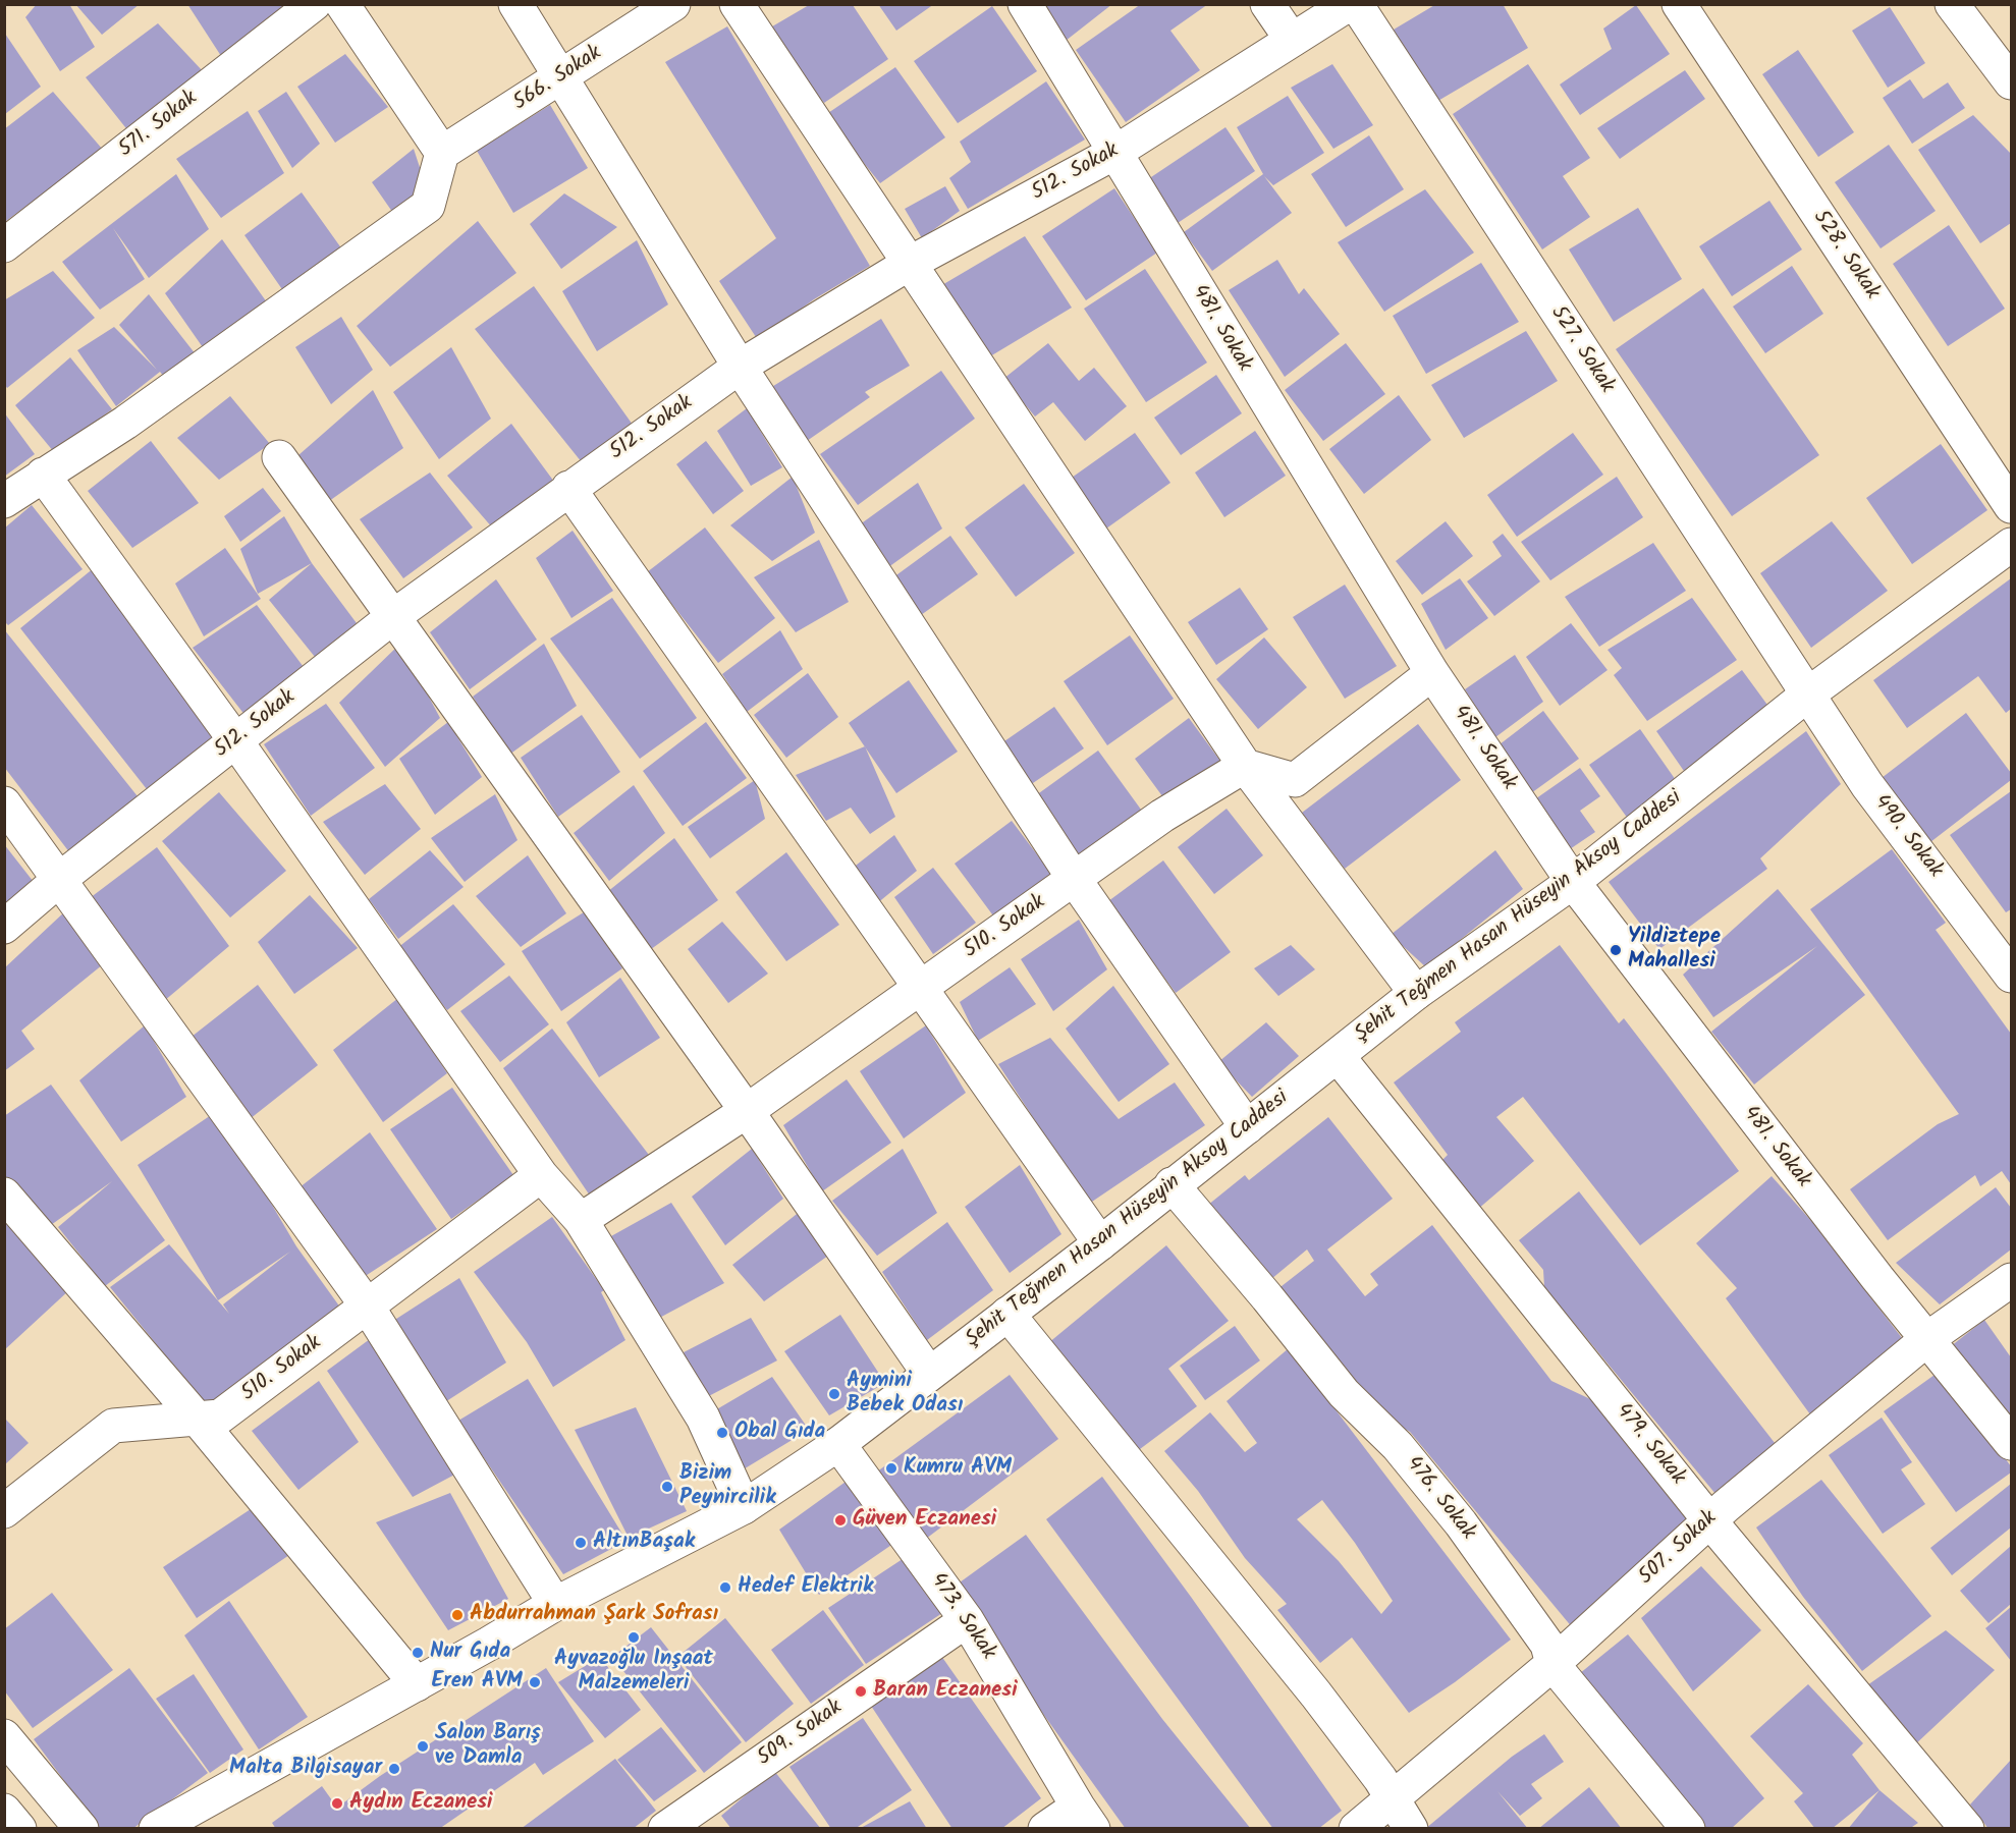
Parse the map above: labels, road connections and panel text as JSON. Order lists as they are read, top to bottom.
{
  "streets": {
    "street": [
      "566. Sokak",
      "571. Sokak",
      "512. Sokak",
      "528. Sokak",
      "481. Sokak",
      "527. Sokak",
      "490. Sokak",
      "Şehit Teğmen Hasan Hüseyin Aksoy Caddesi",
      "510. Sokak",
      "479. Sokak",
      "476. Sokak",
      "507. Sokak",
      "473. Sokak",
      "509. Sokak"
    ]
  },
  "crossings": [
    ["512. Sokak", "481. Sokak"],
    ["481. Sokak", "Şehit Teğmen Hasan Hüseyin Aksoy Caddesi"],
    ["481. Sokak", "507. Sokak"],
    ["527. Sokak", "490. Sokak"],
    ["527. Sokak", "Şehit Teğmen Hasan Hüseyin Aksoy Caddesi"],
    ["490. Sokak", "Şehit Teğmen Hasan Hüseyin Aksoy Caddesi"],
    ["Şehit Teğmen Hasan Hüseyin Aksoy Caddesi", "479. Sokak"],
    ["Şehit Teğmen Hasan Hüseyin Aksoy Caddesi", "476. Sokak"],
    ["Şehit Teğmen Hasan Hüseyin Aksoy Caddesi", "473. Sokak"],
    ["479. Sokak", "507. Sokak"],
    ["476. Sokak", "507. Sokak"],
    ["473. Sokak", "509. Sokak"]
  ],
  "places": [
    "Yildiztepe Mahallesi",
    "Aymini Bebek Odası",
    "Obal Gıda",
    "Kumru AVM",
    "Bizim Peynircilik",
    "Güven Eczanesi",
    "AltınBaşak",
    "Hedef Elektrik",
    "Abdurrahman Şark Sofrası",
    "Ayvazoğlu Inşaat Malzemeleri",
    "Nur Gıda",
    "Eren AVM",
    "Baran Eczanesi",
    "Salon Barış ve Damla",
    "Malta Bilgisayar",
    "Aydın Eczanesi"
  ]
}
